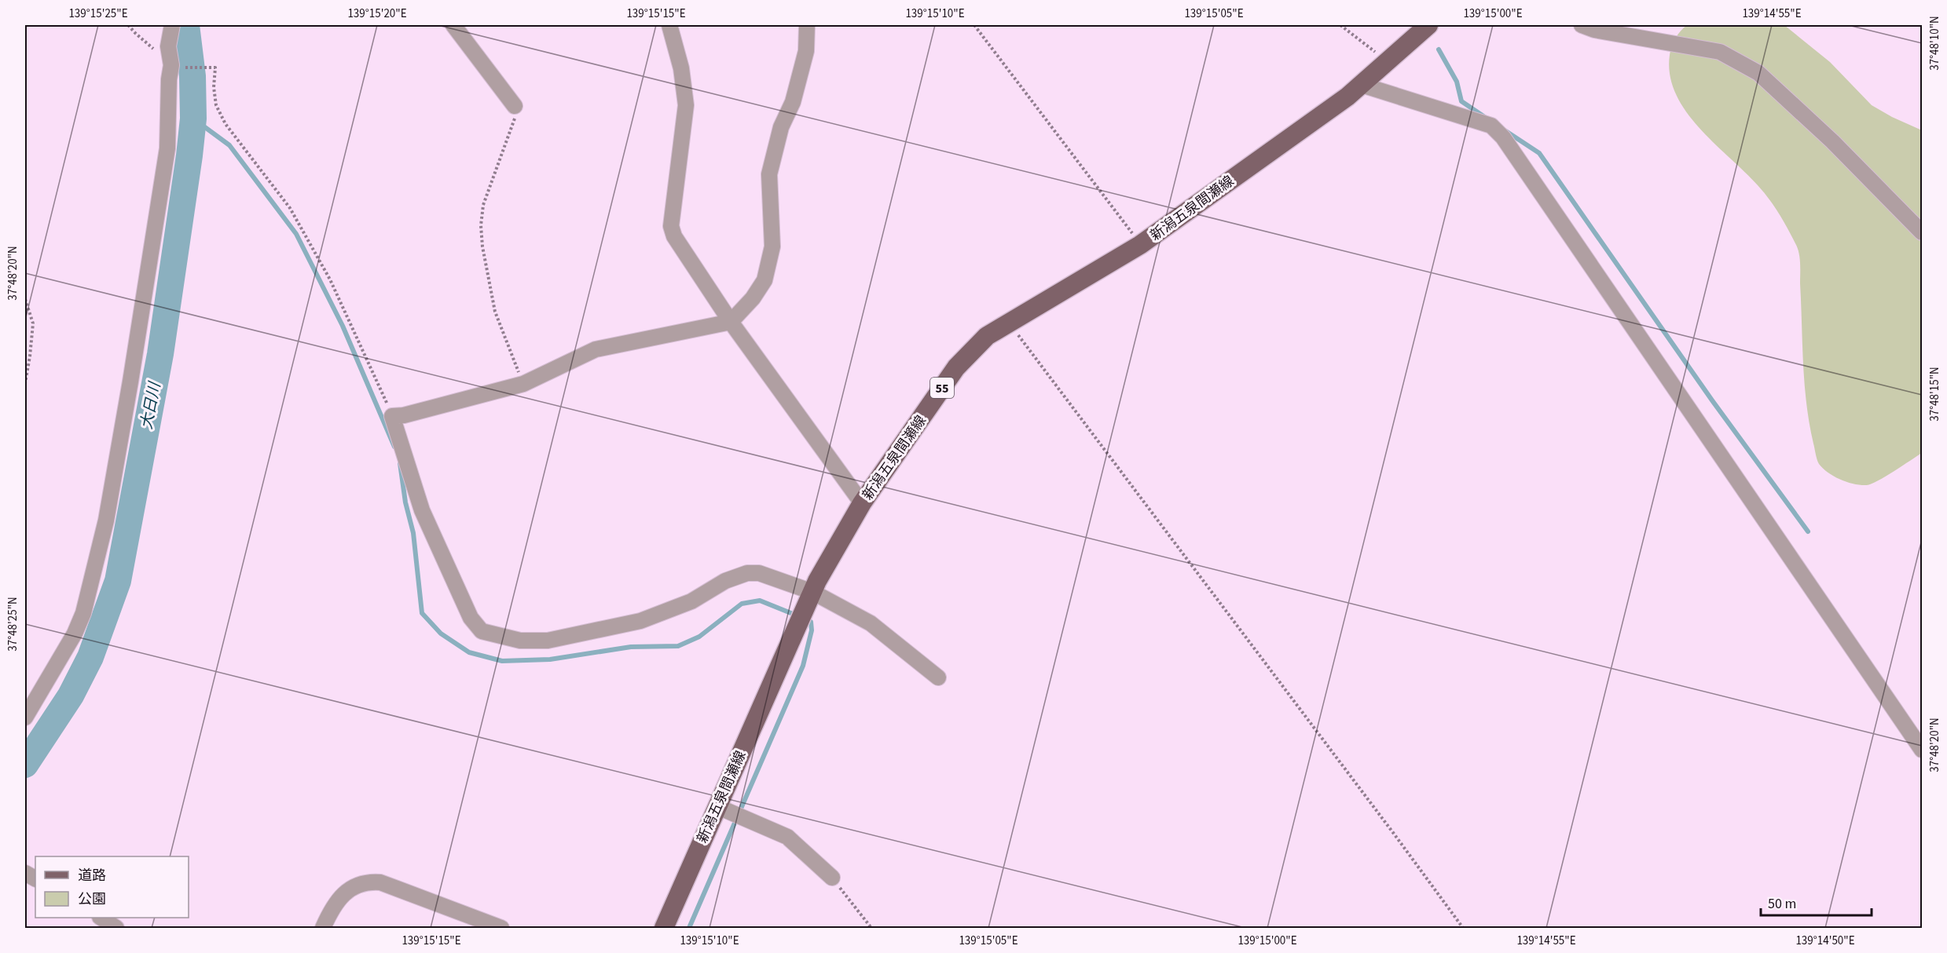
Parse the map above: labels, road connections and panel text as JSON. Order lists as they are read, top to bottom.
{
  "streets": {
    "main road": ["新潟五泉間瀬線", "55"]
  },
  "water": ["大日川"],
  "legend": ["道路", "公園"],
  "scale_bar": "50 m",
  "coordinates": [
    "139°15'25\"E",
    "139°15'20\"E",
    "139°15'15\"E",
    "139°15'10\"E",
    "139°15'05\"E",
    "139°15'00\"E",
    "139°14'55\"E",
    "37°48'10\"N",
    "37°48'20\"N",
    "37°48'15\"N",
    "37°48'25\"N",
    "139°14'50\"E"
  ]
}
